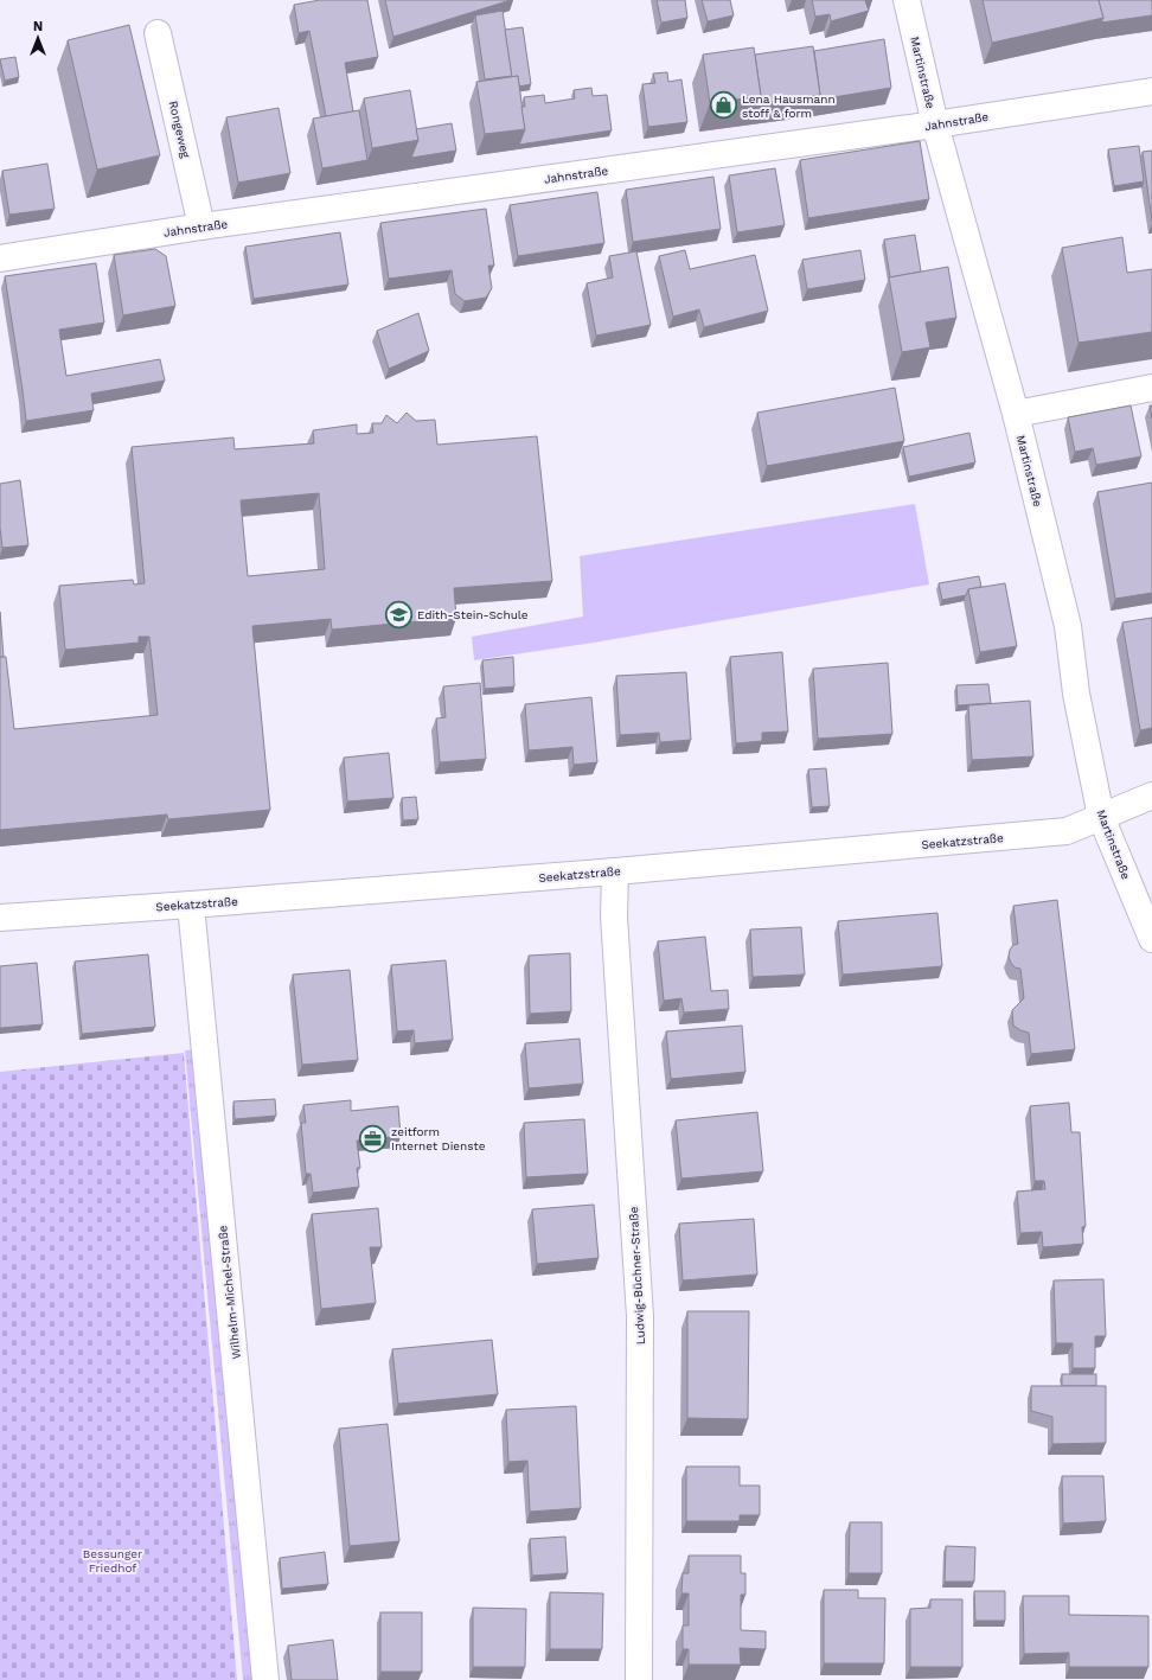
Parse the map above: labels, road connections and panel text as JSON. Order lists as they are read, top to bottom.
{
  "streets": {
    "street": [
      "Martinstraße",
      "Jahnstraße",
      "Rongeweg",
      "Seekatzstraße",
      "Ludwig-Büchner-Straße",
      "Wilhelm-Michel-Straße"
    ]
  },
  "crossings": [
    ["Martinstraße", "Jahnstraße"],
    ["Martinstraße", "Seekatzstraße"],
    ["Jahnstraße", "Rongeweg"],
    ["Seekatzstraße", "Ludwig-Büchner-Straße"],
    ["Seekatzstraße", "Wilhelm-Michel-Straße"]
  ],
  "parks": ["Bessunger Friedhof"],
  "places": {
    "shop": ["Lena Hausmann stoff & form"],
    "school or university": ["Edith-Stein-Schule"],
    "office": ["zeitform Internet Dienste"]
  },
  "north": "top"
}
